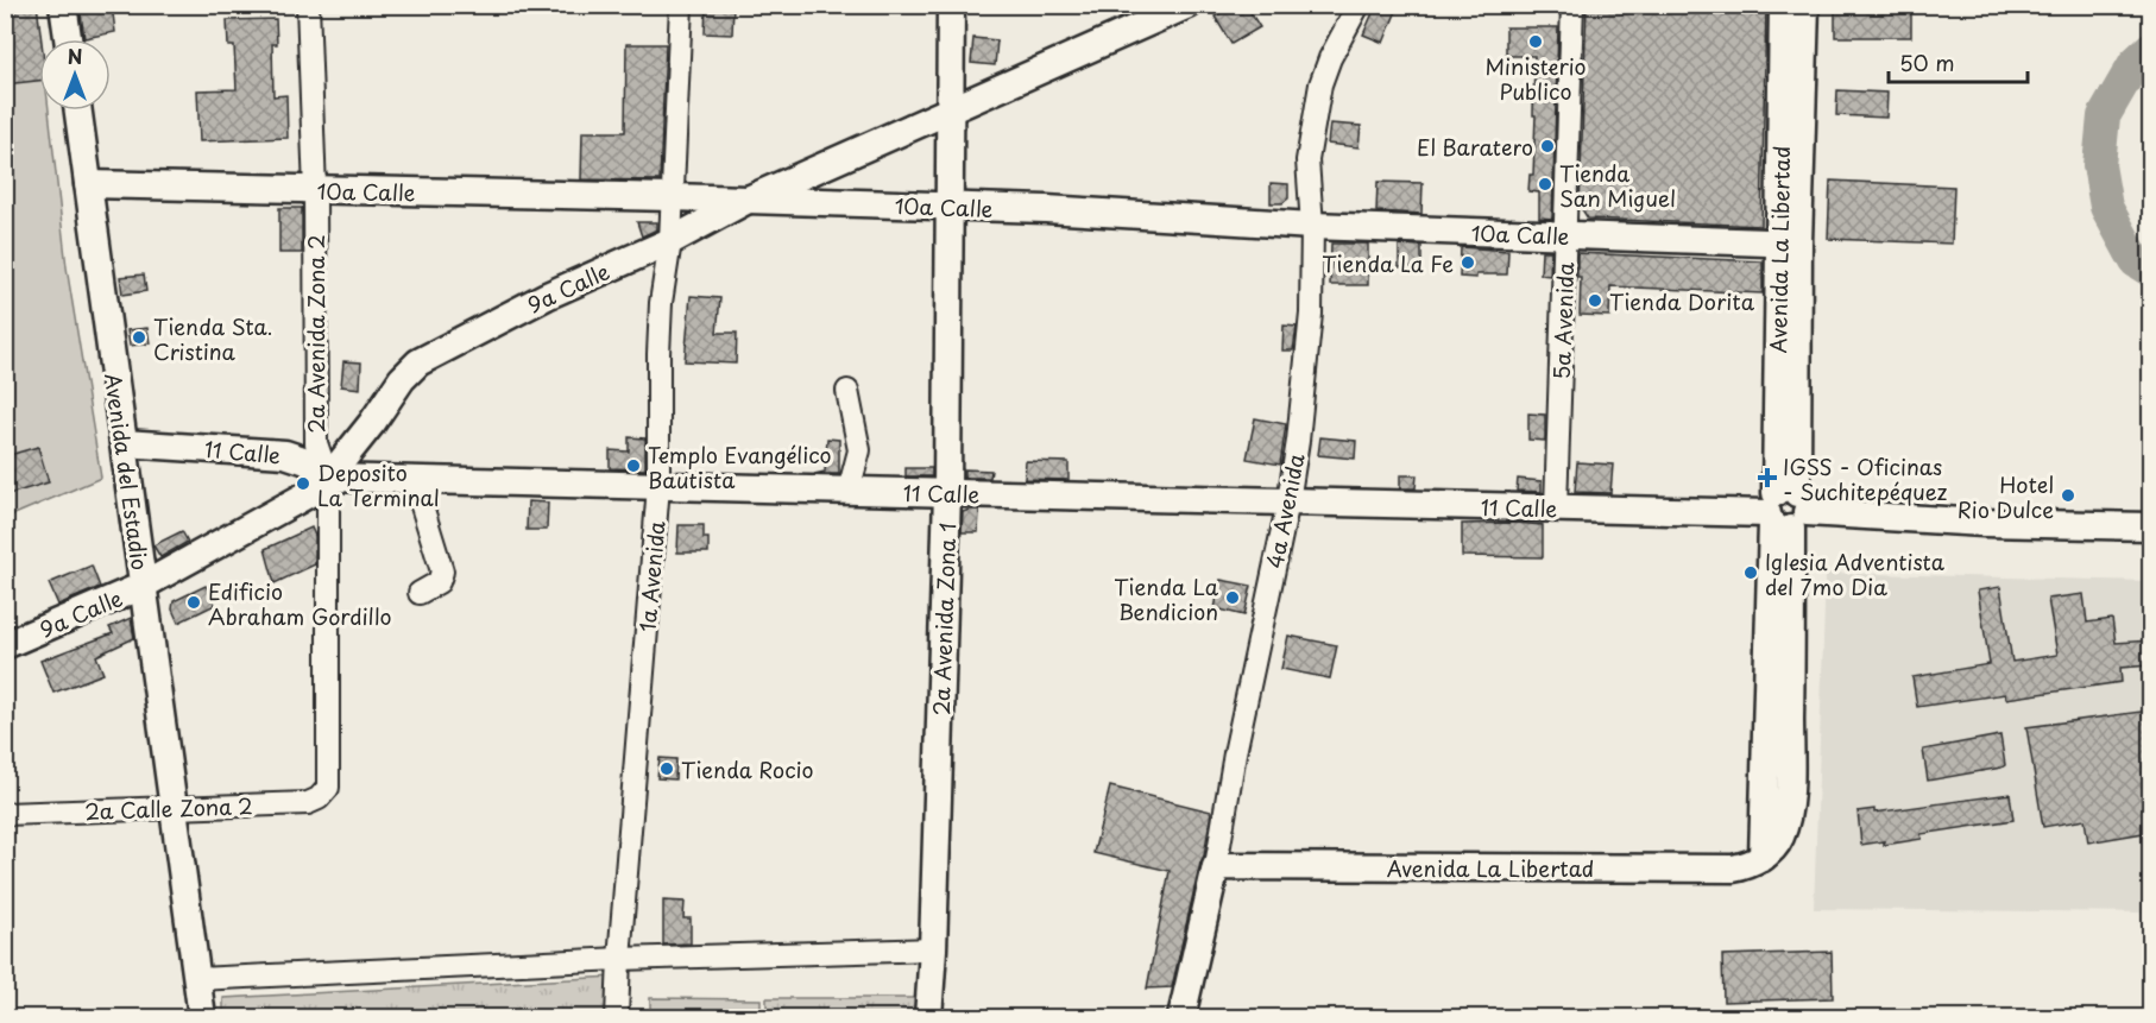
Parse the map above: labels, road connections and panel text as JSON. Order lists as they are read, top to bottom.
{
  "streets": {
    "street": [
      "10a Calle",
      "Avenida La Libertad",
      "9a Calle",
      "5a Avenida",
      "2a Avenida Zona 2",
      "11 Calle",
      "Avenida del Estadio",
      "4a Avenida",
      "1a Avenida",
      "2a Avenida Zona 1",
      "2a Calle Zona 2"
    ]
  },
  "crossings": [
    ["10a Calle", "Avenida La Libertad"],
    ["10a Calle", "9a Calle"],
    ["10a Calle", "5a Avenida"],
    ["10a Calle", "2a Avenida Zona 2"],
    ["10a Calle", "Avenida del Estadio"],
    ["10a Calle", "4a Avenida"],
    ["10a Calle", "1a Avenida"],
    ["10a Calle", "2a Avenida Zona 1"],
    ["Avenida La Libertad", "11 Calle"],
    ["Avenida La Libertad", "4a Avenida"],
    ["9a Calle", "2a Avenida Zona 2"],
    ["9a Calle", "11 Calle"],
    ["9a Calle", "Avenida del Estadio"],
    ["9a Calle", "1a Avenida"],
    ["9a Calle", "2a Avenida Zona 1"],
    ["5a Avenida", "11 Calle"],
    ["2a Avenida Zona 2", "11 Calle"],
    ["2a Avenida Zona 2", "2a Calle Zona 2"],
    ["11 Calle", "Avenida del Estadio"],
    ["11 Calle", "4a Avenida"],
    ["11 Calle", "1a Avenida"],
    ["11 Calle", "2a Avenida Zona 1"],
    ["Avenida del Estadio", "2a Calle Zona 2"]
  ],
  "places": {
    "other": [
      "Ministerio Publico",
      "El Baratero",
      "Tienda San Miguel",
      "Tienda La Fe",
      "Tienda Dorita",
      "Tienda Sta. Cristina",
      "Templo Evangélico Bautista",
      "Deposito La Terminal",
      "Hotel Rio Dulce",
      "Iglesia Adventista del 7mo Dia",
      "Tienda La Bendicion",
      "Edificio Abraham Gordillo",
      "Tienda Rocio"
    ],
    "health": ["IGSS - Oficinas - Suchitepéquez"]
  },
  "scale_bar": "50 m",
  "north": "top"
}
